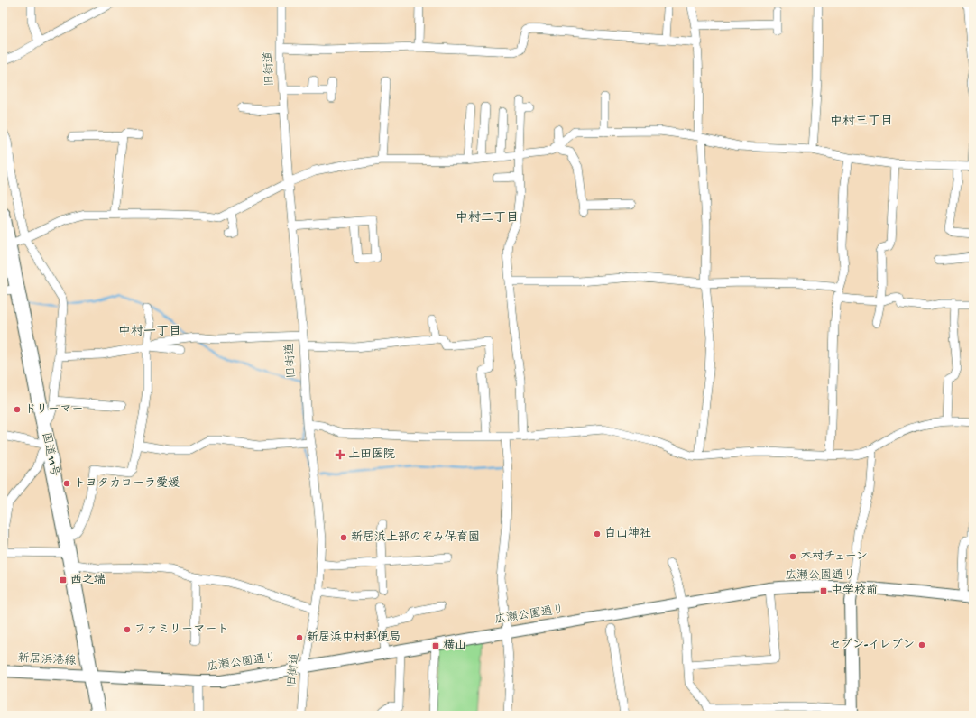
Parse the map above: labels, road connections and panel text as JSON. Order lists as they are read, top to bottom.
{
  "streets": {
    "highway": ["国道11号"],
    "street": ["旧街道", "広瀬公園通り", "新居浜港線"]
  },
  "crossings": [
    ["旧街道", "広瀬公園通り"],
    ["国道11号", "広瀬公園通り"],
    ["国道11号", "新居浜港線"],
    ["広瀬公園通り", "新居浜港線"]
  ],
  "districts": ["中村三丁目", "中村二丁目", "中村一丁目"],
  "places": {
    "other": [
      "ドリーマー",
      "トヨタカローラ愛媛",
      "白山神社",
      "新居浜上部のぞみ保育園",
      "木村チェーン",
      "ファミリーマート",
      "新居浜中村郵便局",
      "セブン-イレブン"
    ],
    "health": ["上田医院"],
    "transit": ["西之端", "中学校前", "横山"]
  }
}
